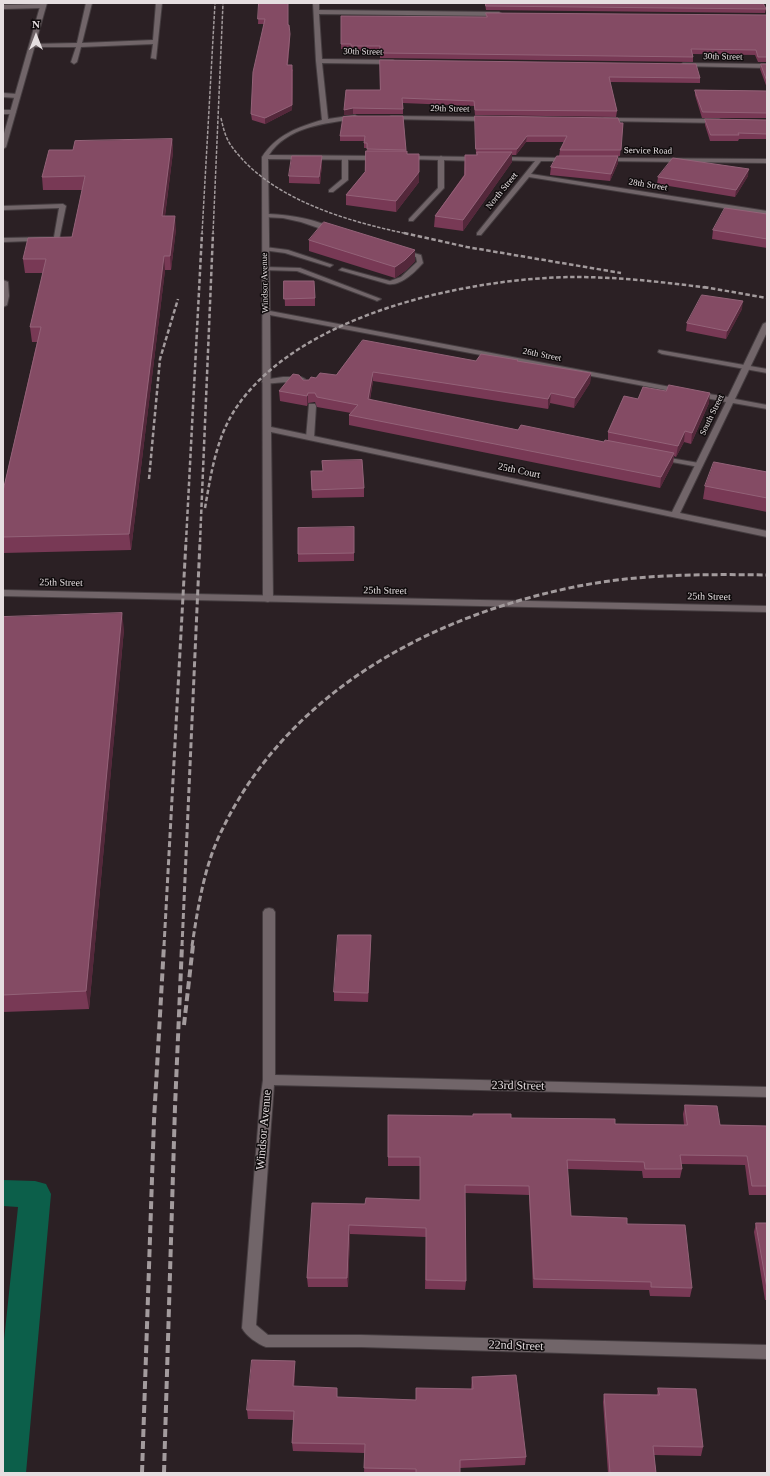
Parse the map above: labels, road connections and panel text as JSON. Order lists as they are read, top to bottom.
{
  "streets": {
    "street": [
      "30th Street",
      "29th Street",
      "Service Road",
      "28th Street",
      "North Street",
      "Windsor Avenue",
      "26th Street",
      "South Street",
      "25th Court",
      "25th Street",
      "23rd Street",
      "22nd Street"
    ]
  },
  "crossings": [
    ["28th Street", "North Street"],
    ["Windsor Avenue", "26th Street"],
    ["Windsor Avenue", "25th Court"],
    ["Windsor Avenue", "25th Street"],
    ["Windsor Avenue", "23rd Street"],
    ["Windsor Avenue", "22nd Street"],
    ["26th Street", "South Street"],
    ["South Street", "25th Court"]
  ],
  "north": "top"
}
